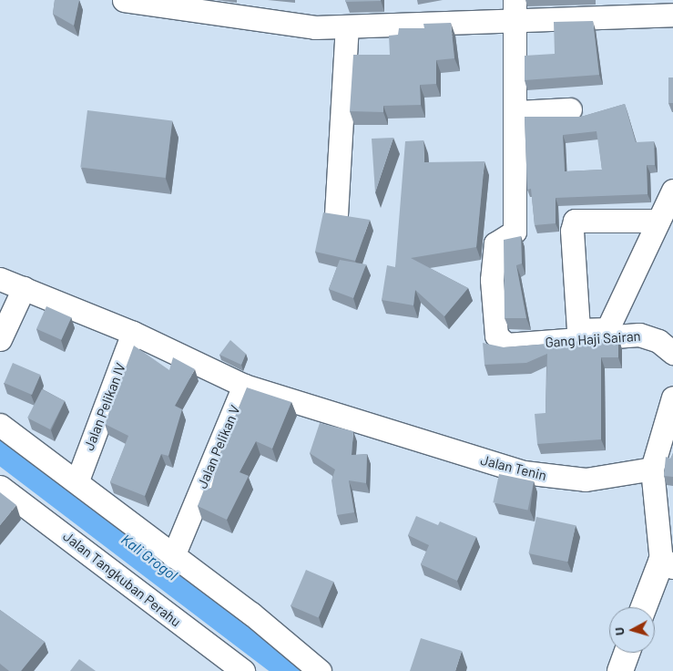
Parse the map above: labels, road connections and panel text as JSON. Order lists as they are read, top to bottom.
{
  "streets": {
    "street": [
      "Gang Haji Sairan",
      "Jalan Pelikan IV",
      "Jalan Pelikan V",
      "Jalan Tenin",
      "Jalan Tangkuban Perahu"
    ]
  },
  "crossings": [
    ["Jalan Pelikan IV", "Jalan Tenin"],
    ["Jalan Pelikan V", "Jalan Tenin"]
  ],
  "water": ["Kali Grogol"],
  "north": "left"
}
